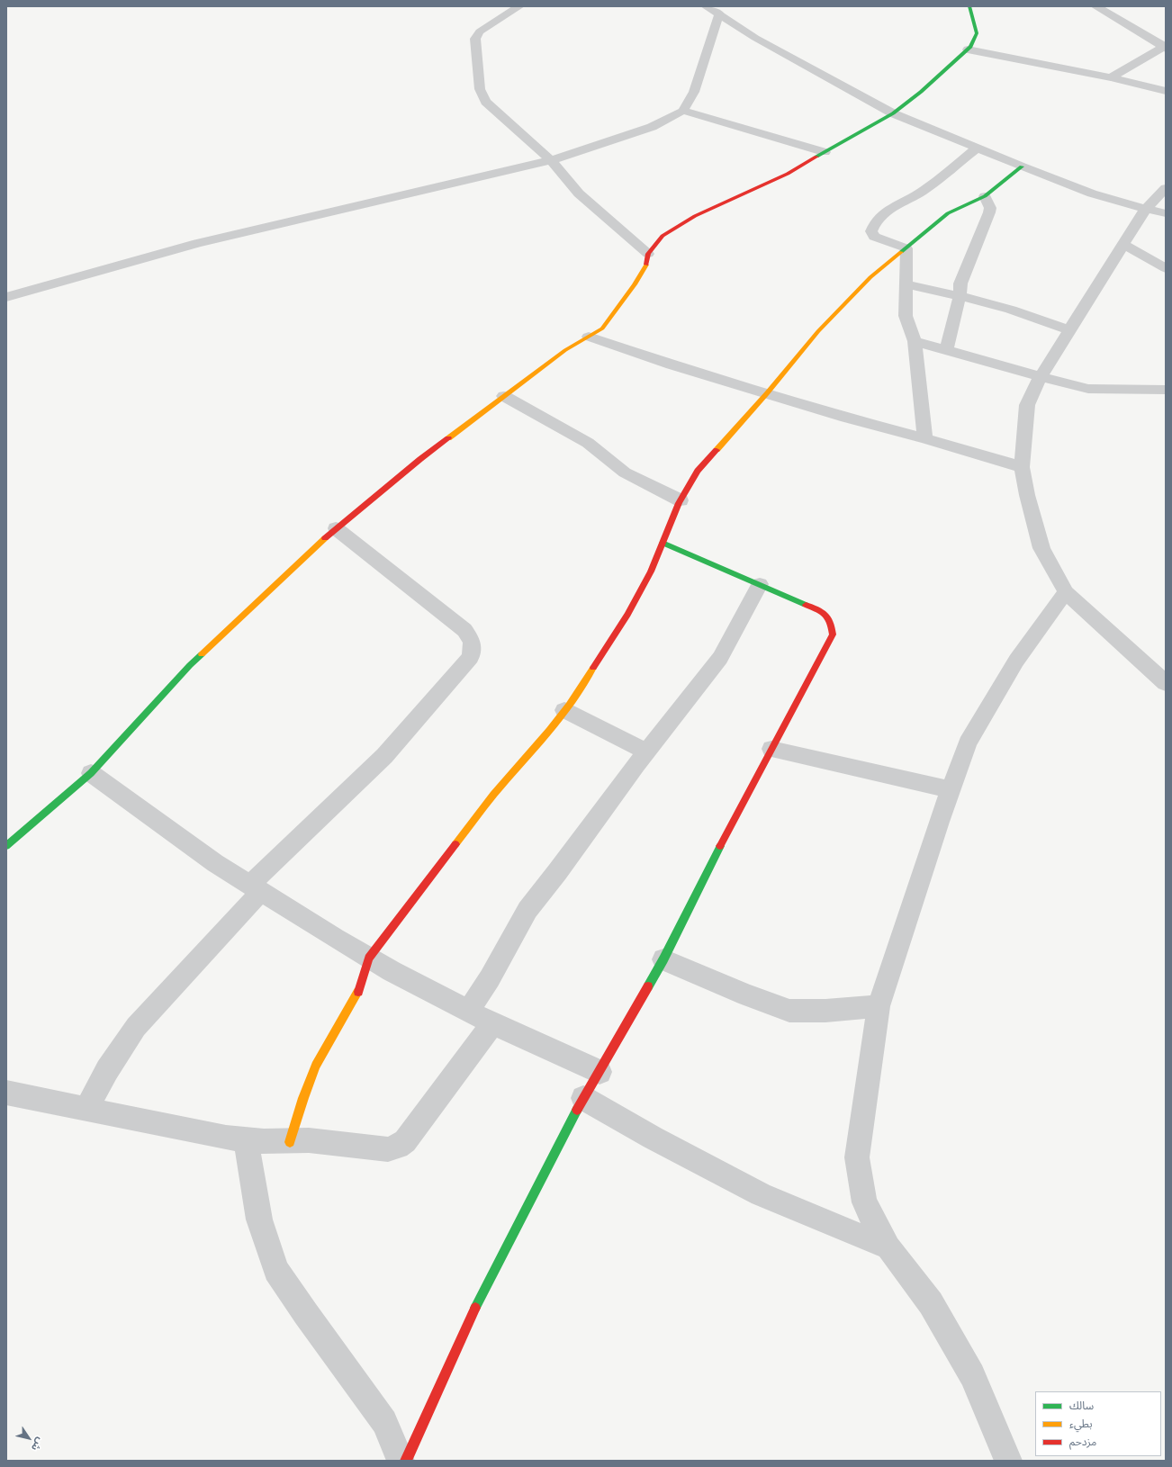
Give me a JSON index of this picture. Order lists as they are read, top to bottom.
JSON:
{
  "legend": ["سالك", "بطيء", "مزدحم"],
  "north": "bottom right"
}
